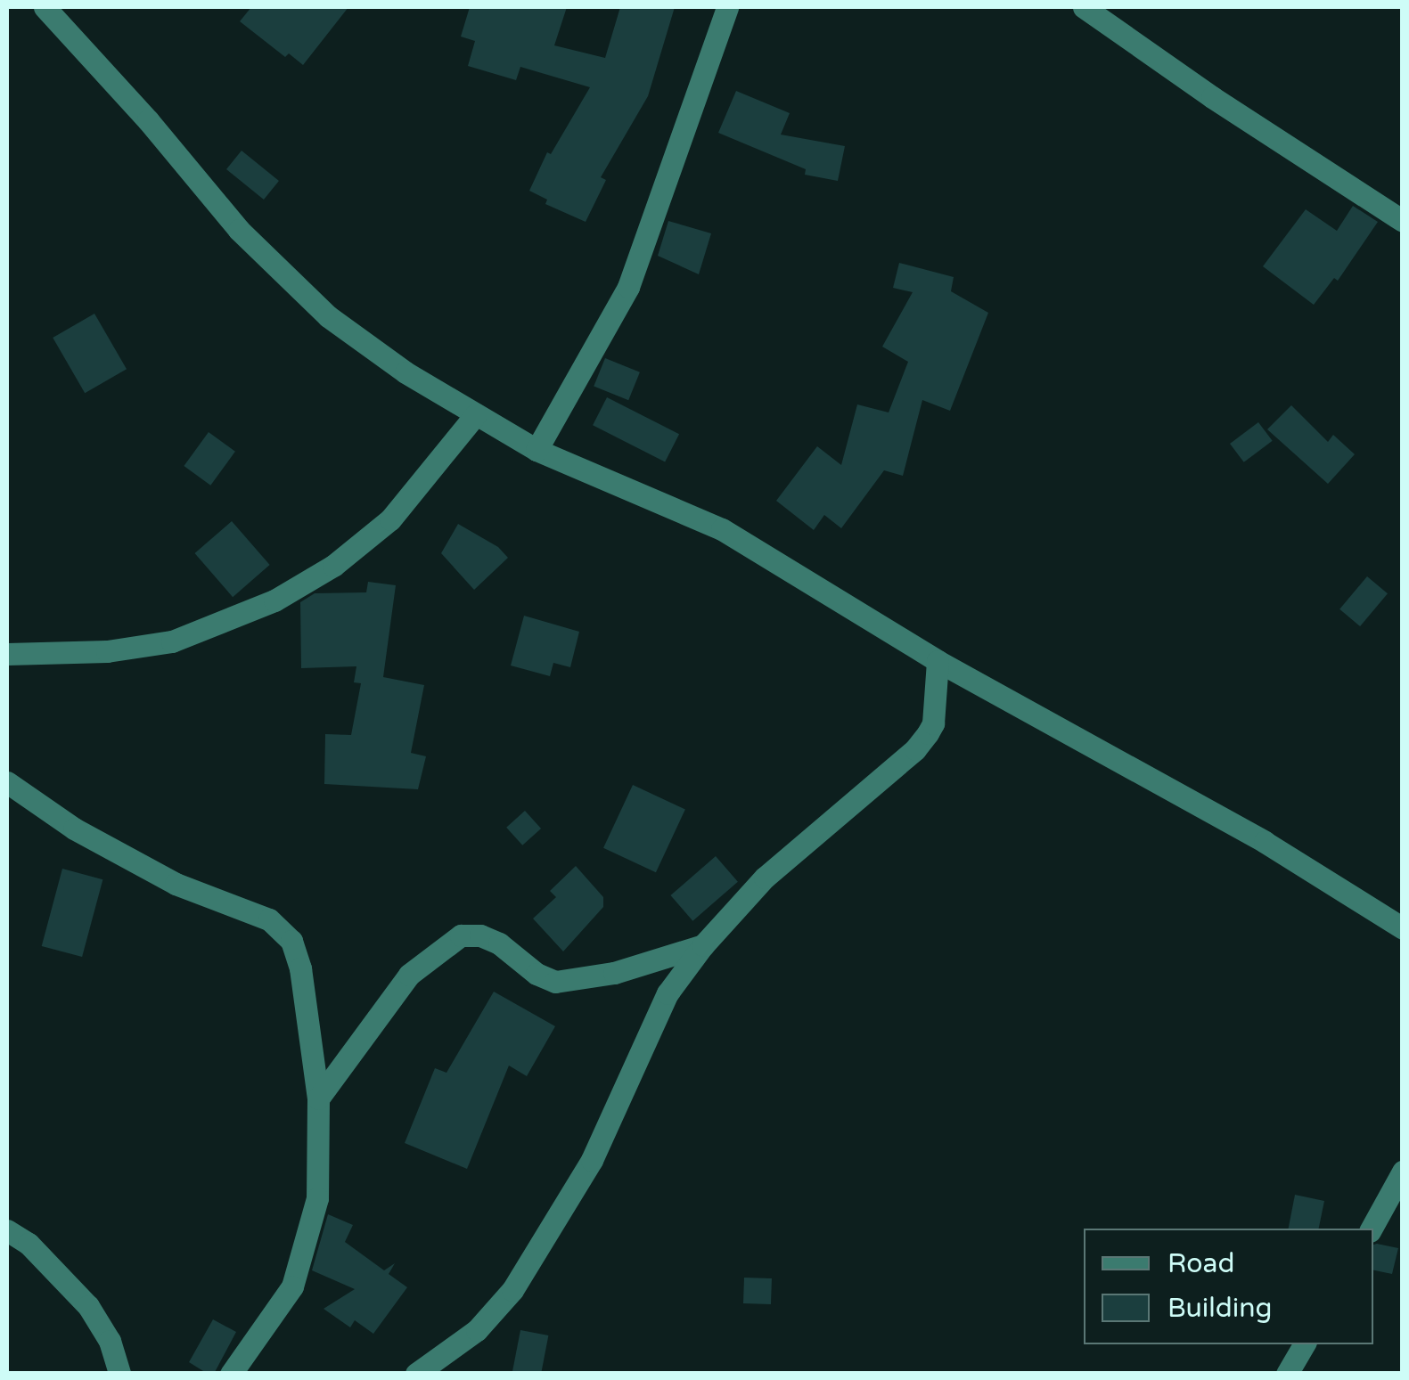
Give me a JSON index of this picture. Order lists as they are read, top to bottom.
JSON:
{
  "legend": ["Road", "Building"]
}
